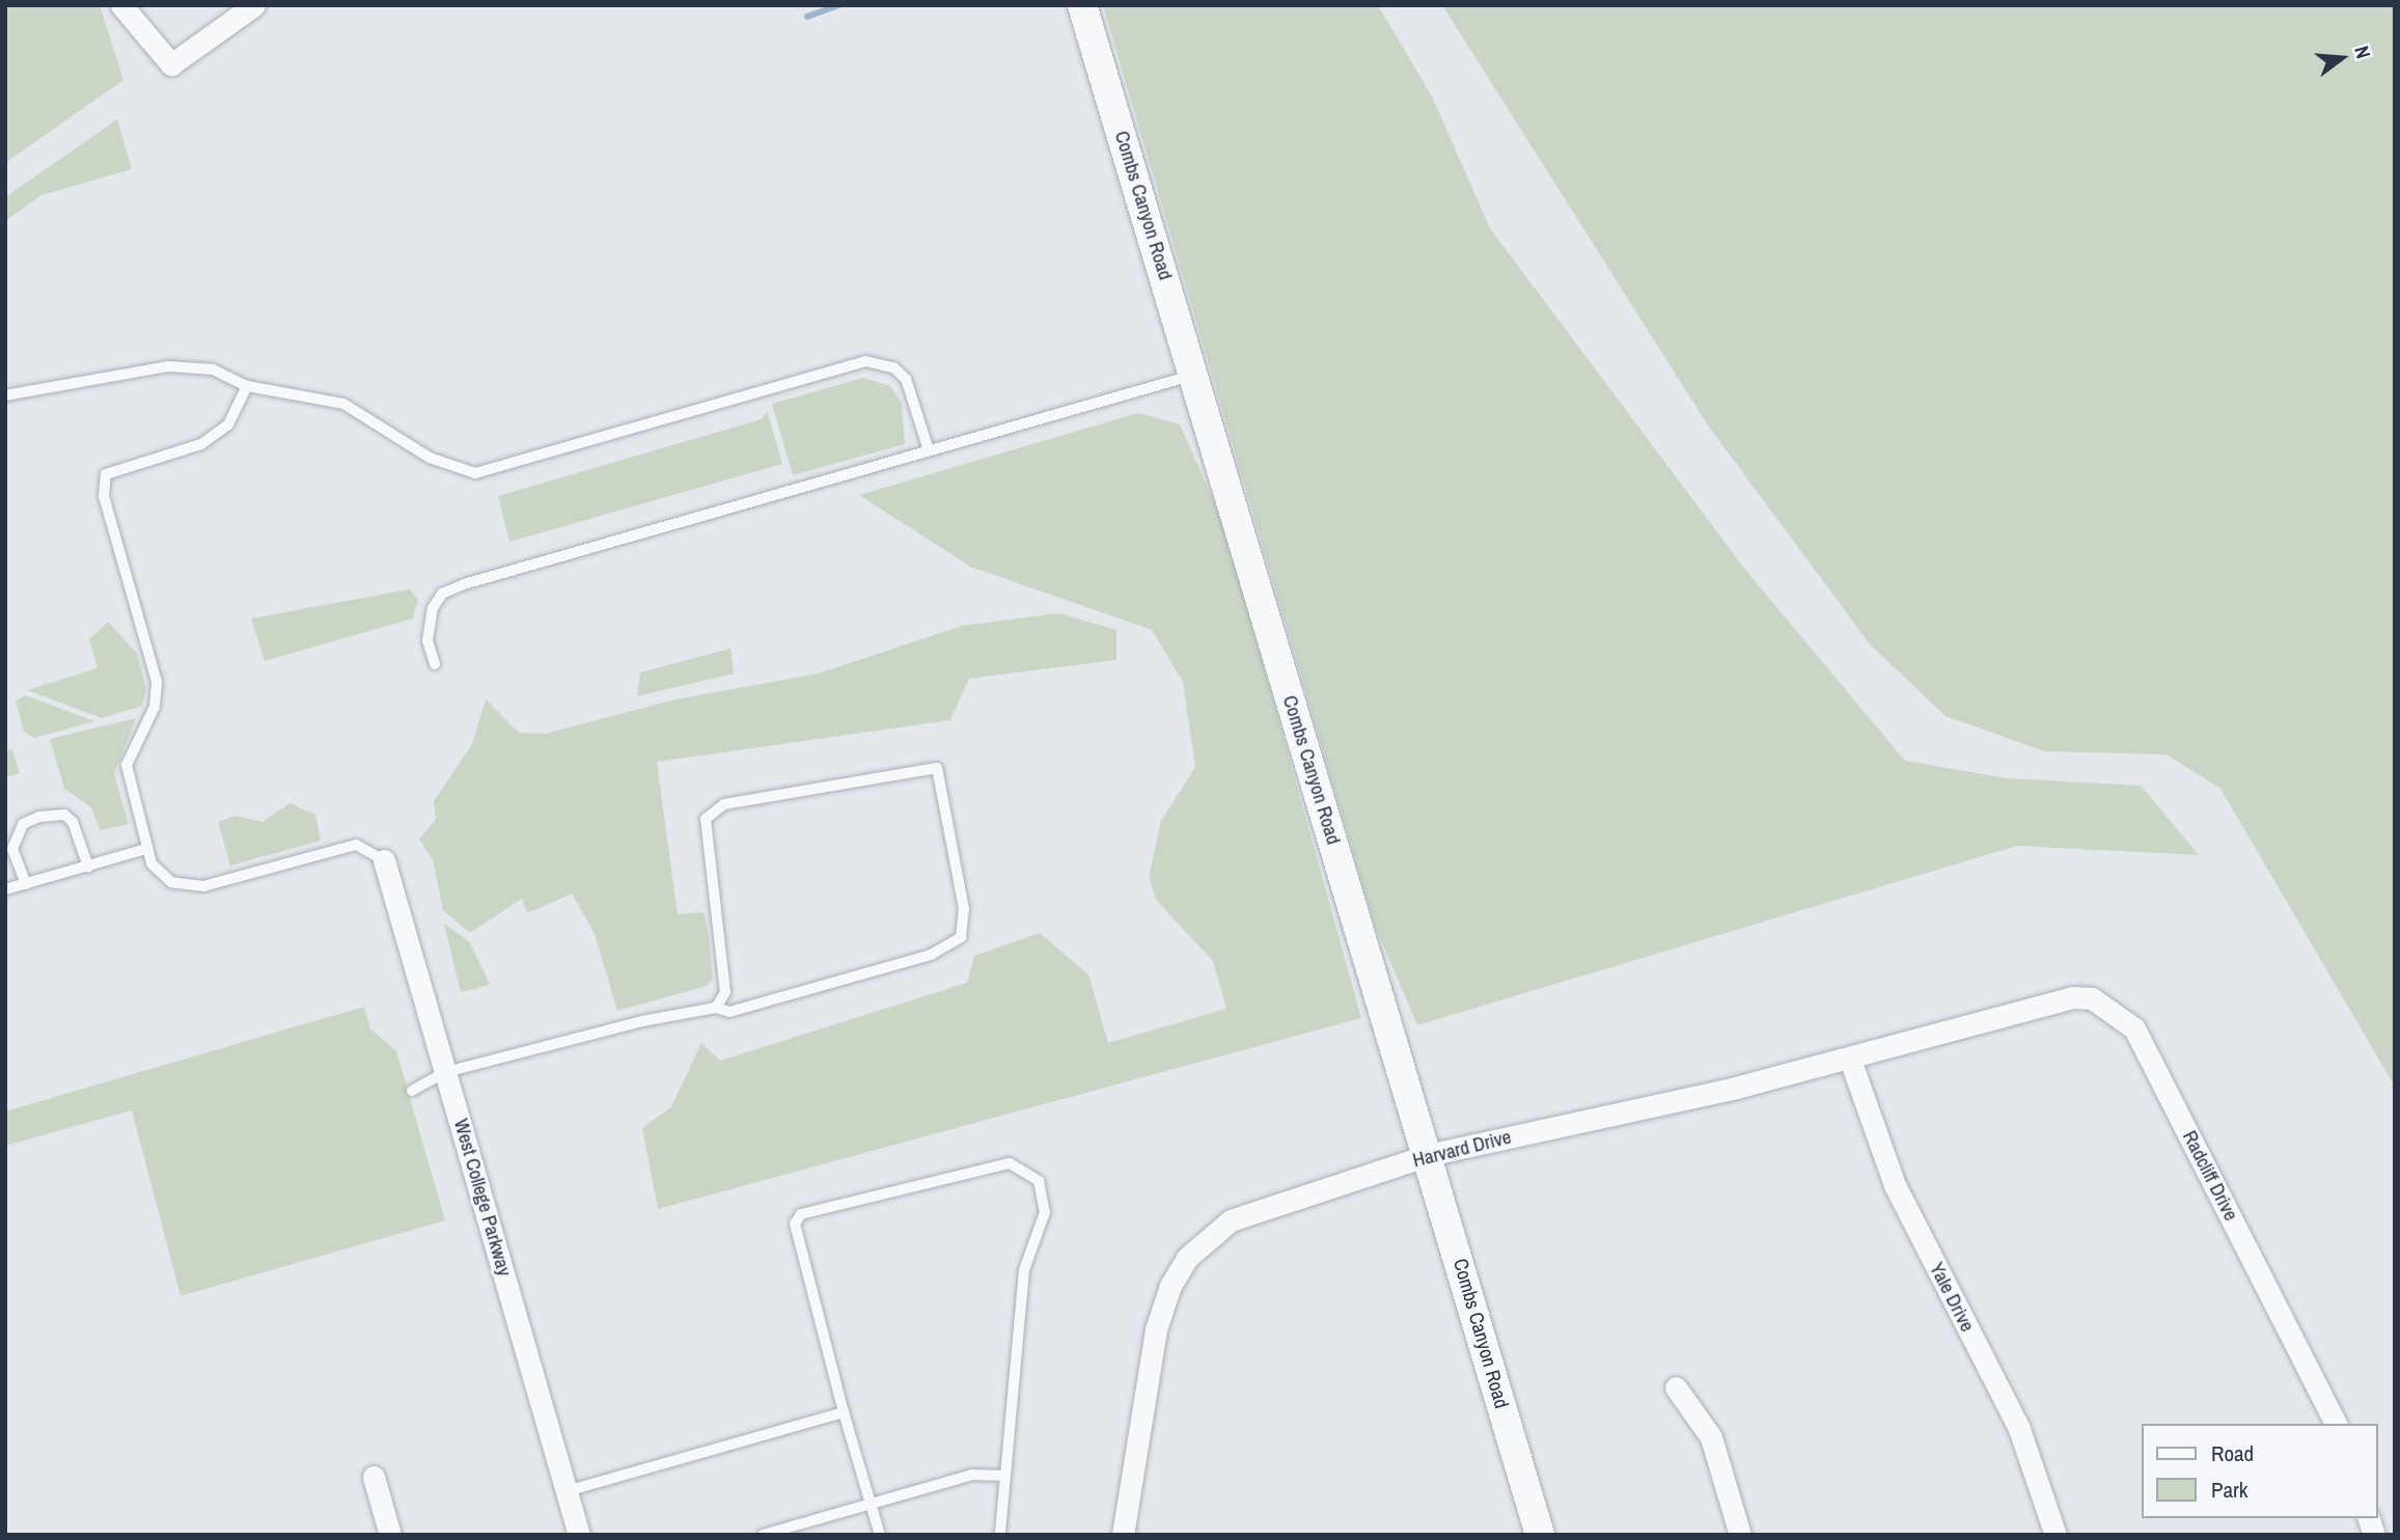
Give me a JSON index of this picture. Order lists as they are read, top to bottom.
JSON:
{
  "streets": {
    "street": [
      "Combs Canyon Road",
      "Harvard Drive",
      "Radcliff Drive",
      "West College Parkway",
      "Yale Drive"
    ]
  },
  "crossings": [
    ["Combs Canyon Road", "Harvard Drive"],
    ["Harvard Drive", "Radcliff Drive"],
    ["Harvard Drive", "Yale Drive"]
  ],
  "legend": ["Road", "Park"],
  "north": "right"
}
